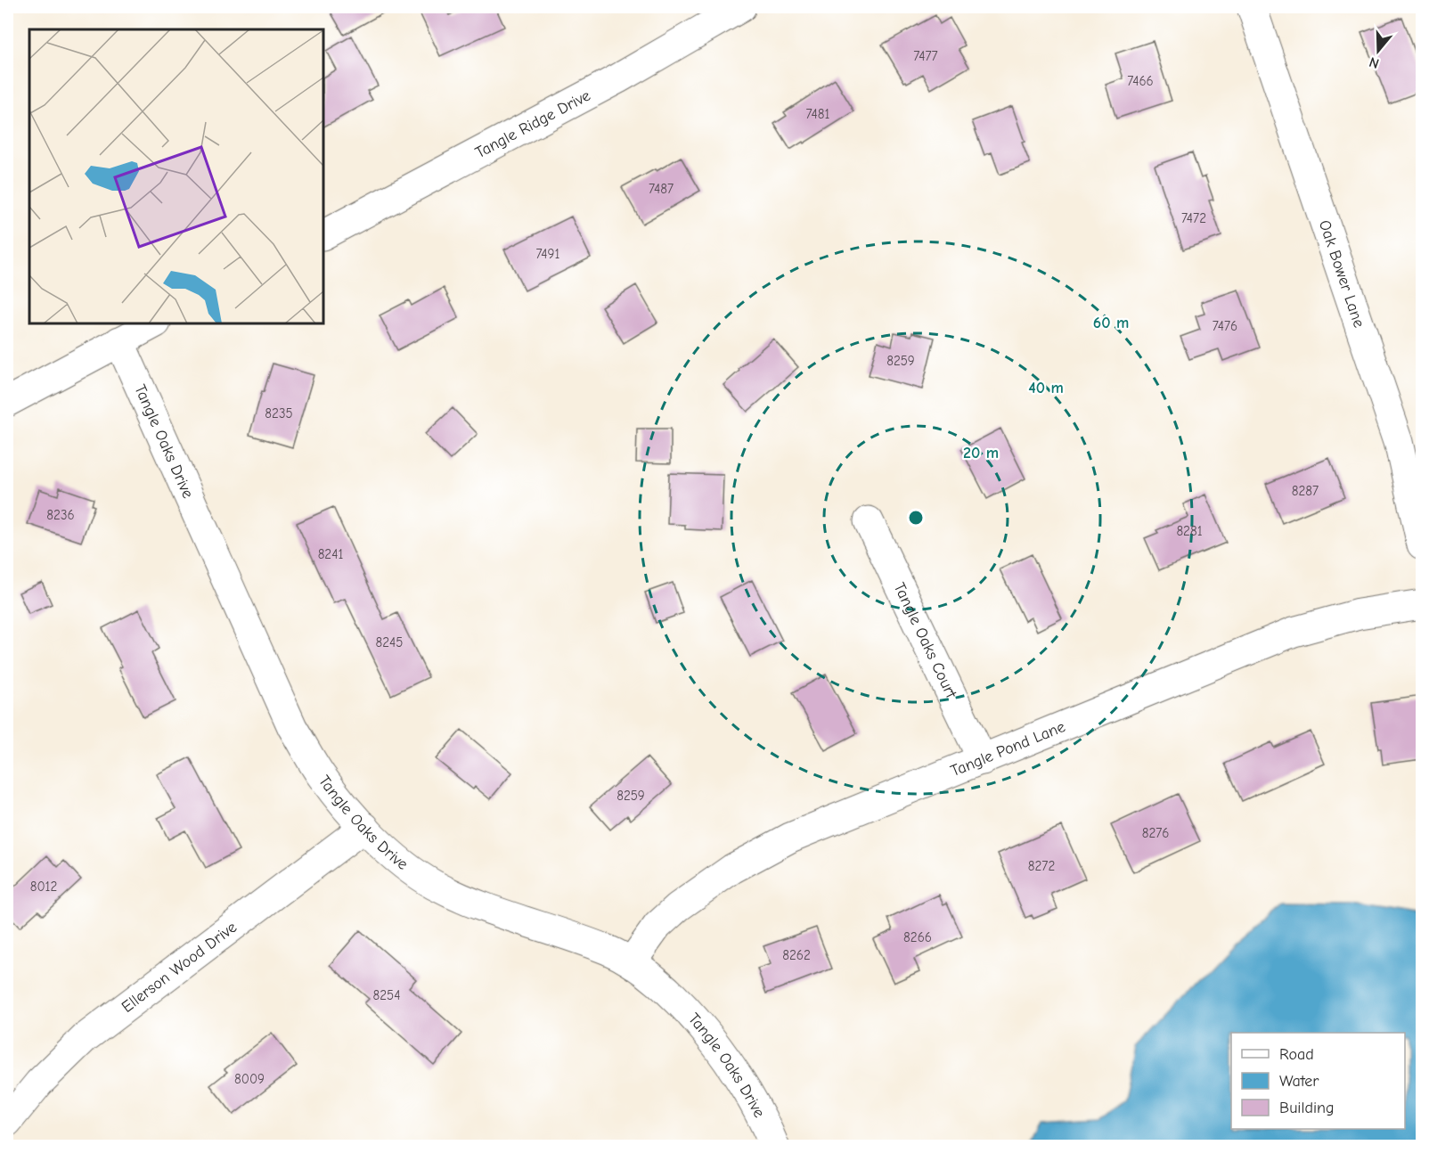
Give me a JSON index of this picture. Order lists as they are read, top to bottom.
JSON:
{
  "streets": {
    "street": [
      "Tangle Ridge Drive",
      "Oak Bower Lane",
      "Tangle Oaks Drive",
      "Tangle Oaks Court",
      "Tangle Pond Lane",
      "Ellerson Wood Drive"
    ]
  },
  "crossings": [
    ["Tangle Oaks Drive", "Tangle Pond Lane"],
    ["Tangle Oaks Drive", "Ellerson Wood Drive"],
    ["Tangle Oaks Court", "Tangle Pond Lane"]
  ],
  "house_numbers": [
    "7477",
    "7466",
    "7481",
    "7487",
    "7472",
    "7491",
    "7476",
    "8259",
    "8235",
    "8287",
    "8236",
    "8281",
    "8241",
    "8245",
    "8259",
    "8276",
    "8272",
    "8012",
    "8266",
    "8262",
    "8254",
    "8009"
  ],
  "legend": ["Road", "Water", "Building"],
  "north": "bottom",
  "rings": ["60 m", "40 m", "20 m"]
}
